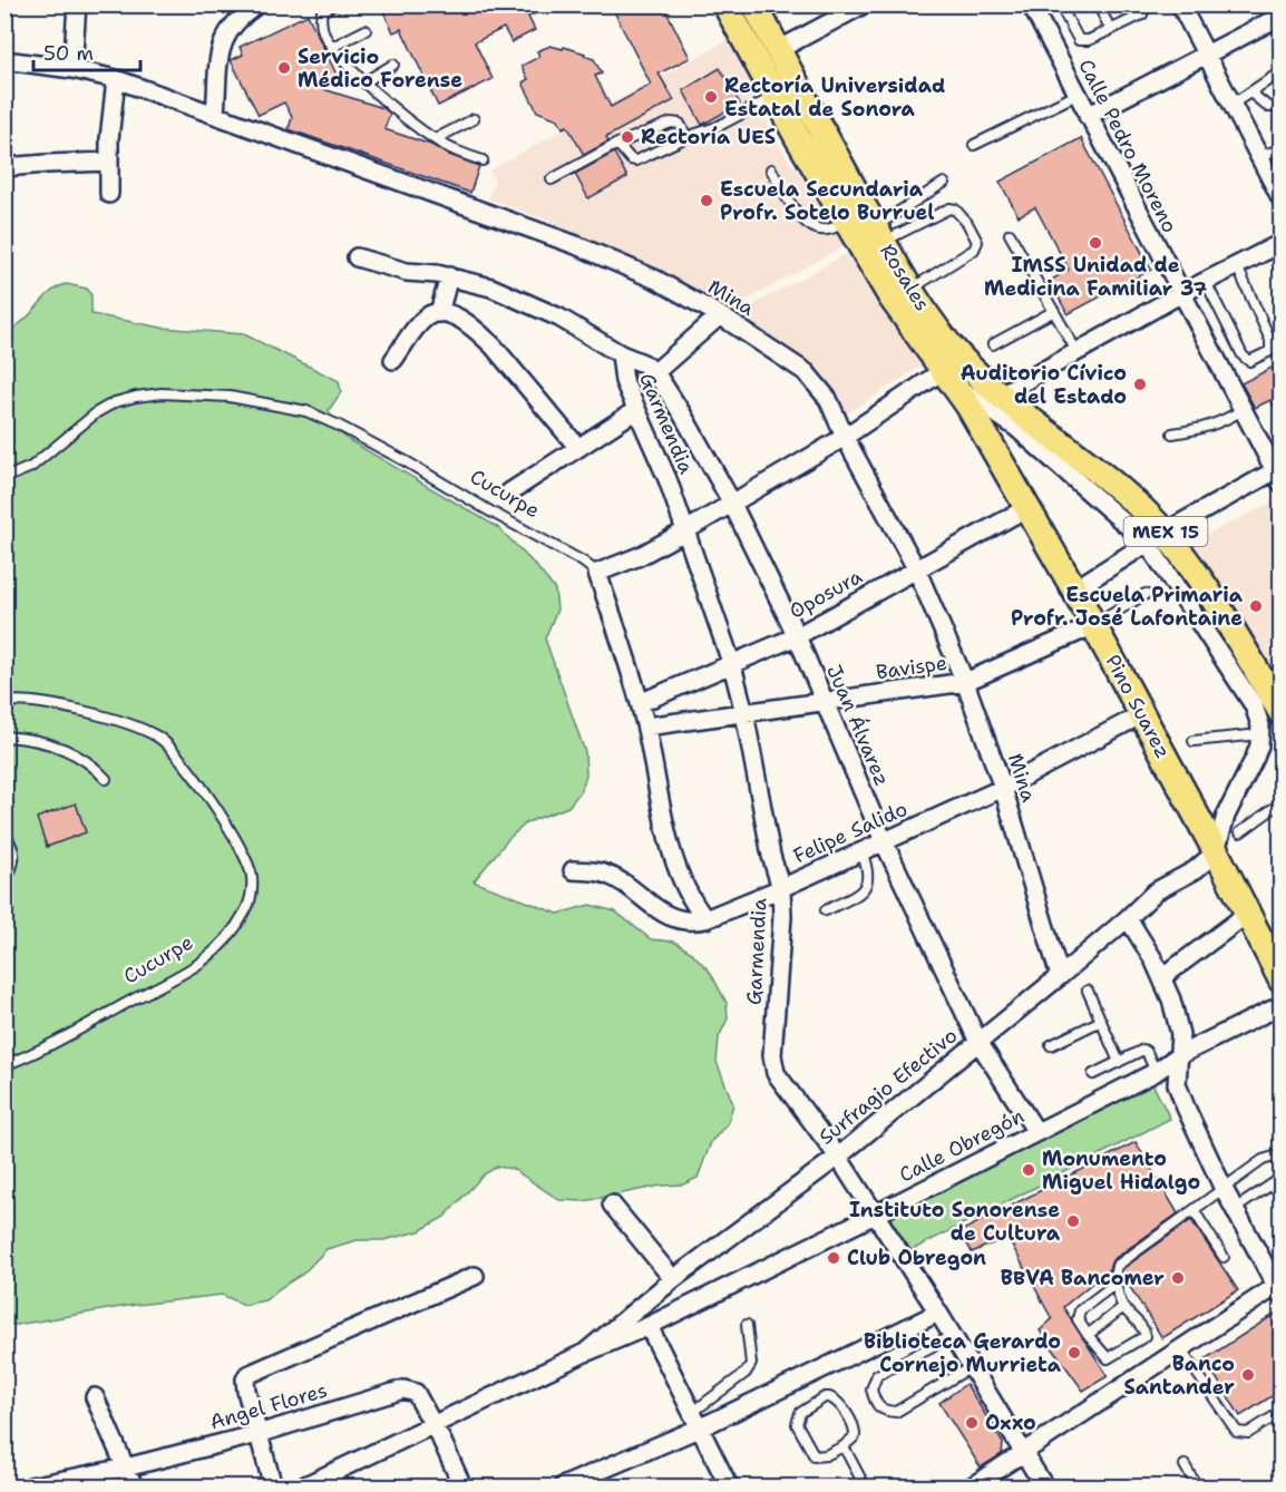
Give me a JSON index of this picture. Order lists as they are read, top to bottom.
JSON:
{
  "streets": {
    "main road": ["Rosales", "MEX 15", "Pino Suarez"],
    "street": [
      "Calle Pedro Moreno",
      "Mina",
      "Garmendia",
      "Oposura",
      "Bavispe",
      "Juan Álvarez",
      "Felipe Salido",
      "Surfragio Efectivo",
      "Calle Obregón",
      "Angel Flores"
    ],
    "lane": ["Cucurpe"]
  },
  "crossings": [
    ["Rosales", "MEX 15"],
    ["Rosales", "Pino Suarez"],
    ["Mina", "Oposura"],
    ["Mina", "Bavispe"],
    ["Mina", "Felipe Salido"],
    ["Mina", "Surfragio Efectivo"],
    ["Garmendia", "Oposura"],
    ["Garmendia", "Bavispe"],
    ["Garmendia", "Juan Álvarez"],
    ["Garmendia", "Felipe Salido"],
    ["Garmendia", "Surfragio Efectivo"],
    ["Garmendia", "Calle Obregón"],
    ["MEX 15", "Pino Suarez"],
    ["Oposura", "Pino Suarez"],
    ["Oposura", "Juan Álvarez"],
    ["Bavispe", "Pino Suarez"],
    ["Bavispe", "Juan Álvarez"],
    ["Pino Suarez", "Felipe Salido"],
    ["Pino Suarez", "Surfragio Efectivo"],
    ["Juan Álvarez", "Felipe Salido"],
    ["Juan Álvarez", "Surfragio Efectivo"],
    ["Juan Álvarez", "Calle Obregón"],
    ["Surfragio Efectivo", "Calle Obregón"]
  ],
  "places": [
    "Servicio Médico Forense",
    "Rectoría Universidad Estatal de Sonora",
    "Rectoría UES",
    "Escuela Secundaria Profr. Sotelo Burruel",
    "IMSS Unidad de Medicina Familiar 37",
    "Auditorio Cívico del Estado",
    "Escuela Primaria Profr. José Lafontaine",
    "Monumento Miguel Hidalgo",
    "Instituto Sonorense de Cultura",
    "Club Obregon",
    "BBVA Bancomer",
    "Biblioteca Gerardo Cornejo Murrieta",
    "Banco Santander",
    "Oxxo"
  ],
  "scale_bar": "50 m"
}
